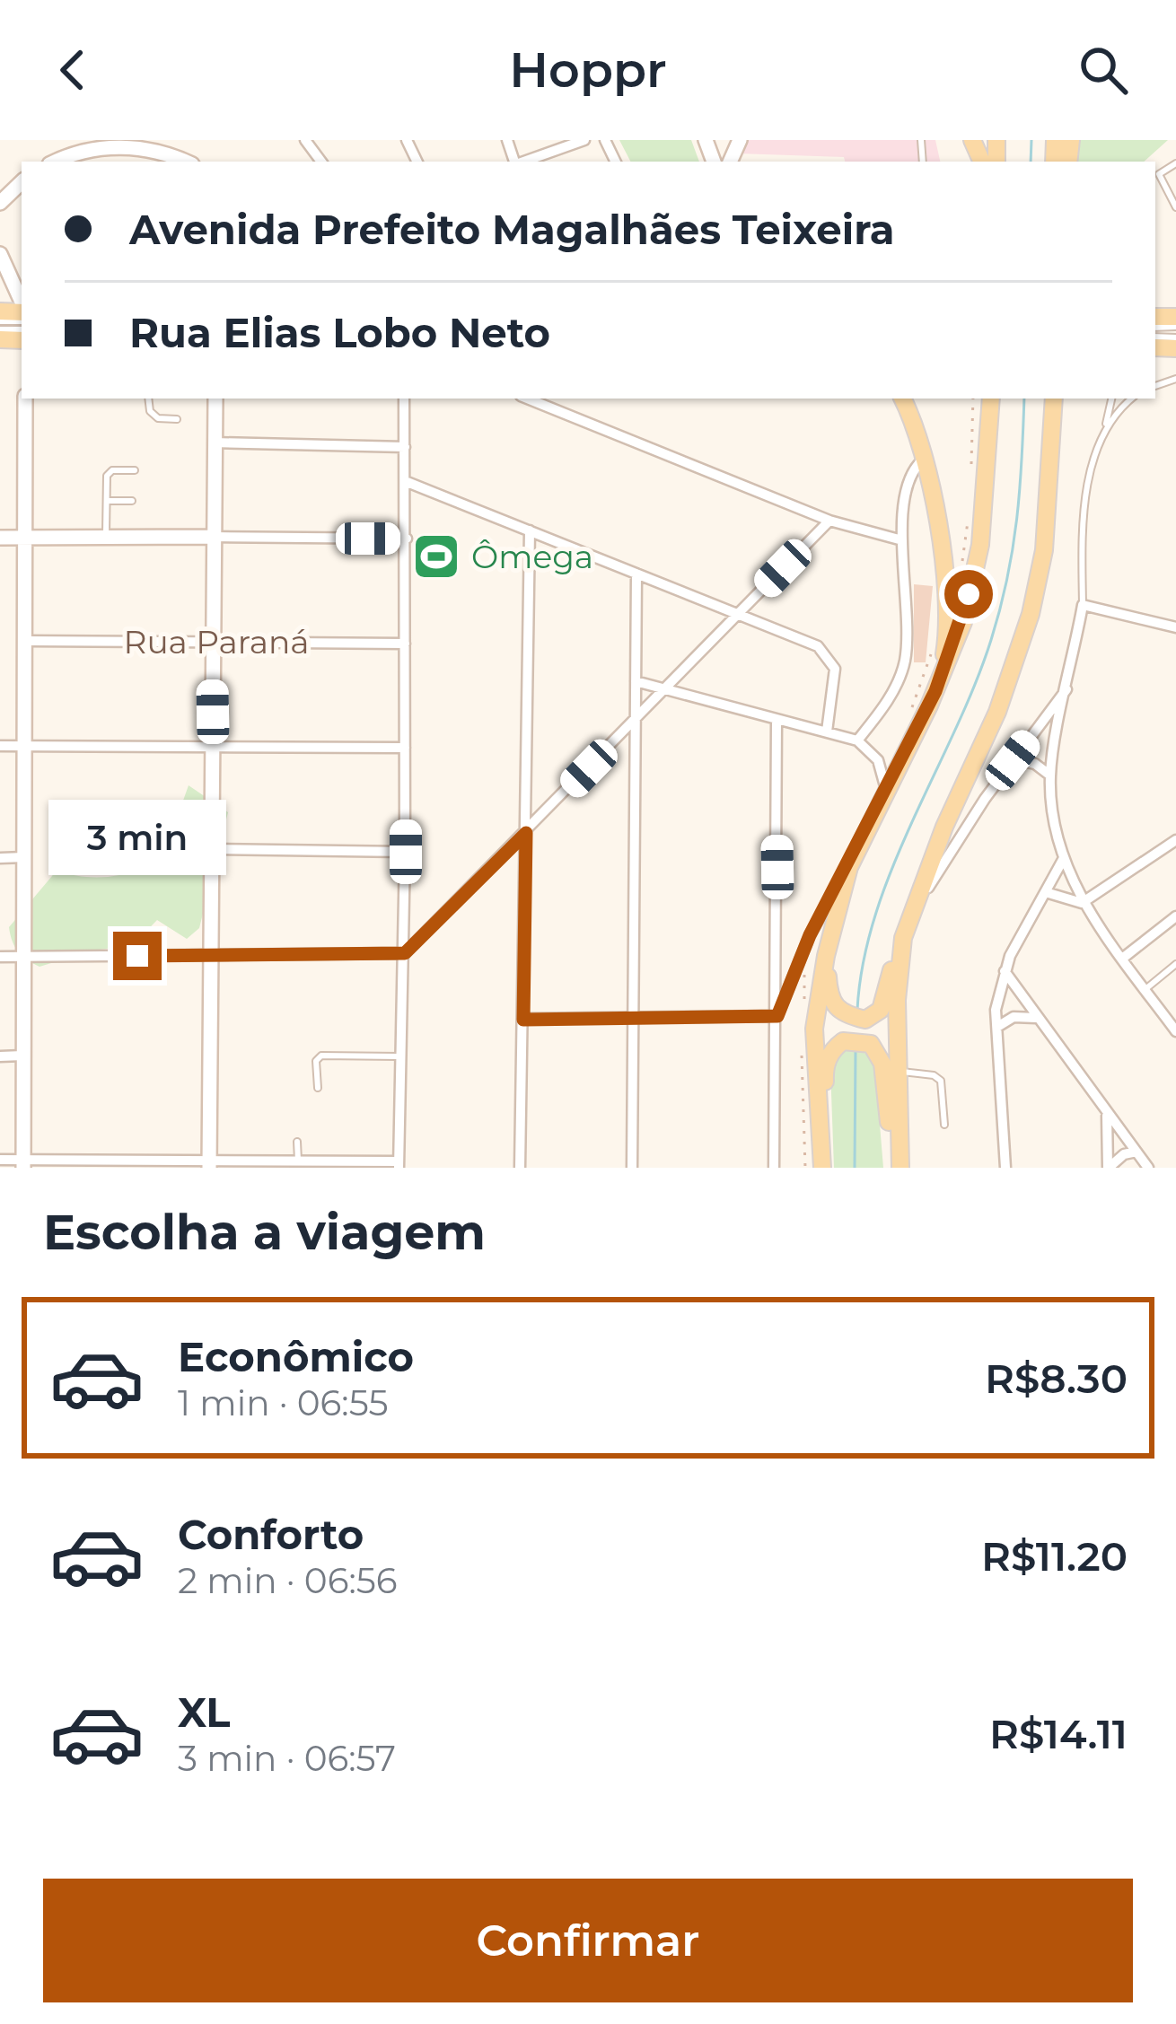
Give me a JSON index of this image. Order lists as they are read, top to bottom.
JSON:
{
  "streets": {
    "street": ["Rua Paraná"]
  },
  "places": {
    "sports": ["Ômega"]
  },
  "page": {
    "header": "Hoppr",
    "banner": ["Avenida Prefeito Magalhães Teixeira", "Rua Elias Lobo Neto"],
    "bubble": "3 min",
    "heading": "Escolha a viagem",
    "list": [
      {
        "name": "Econômico",
        "note": "1 min · 06:55",
        "value": "R$8.30"
      },
      {
        "name": "Conforto",
        "note": "2 min · 06:56",
        "value": "R$11.20"
      },
      {
        "name": "XL",
        "note": "3 min · 06:57",
        "value": "R$14.11"
      }
    ],
    "buttons": "Confirmar"
  }
}
